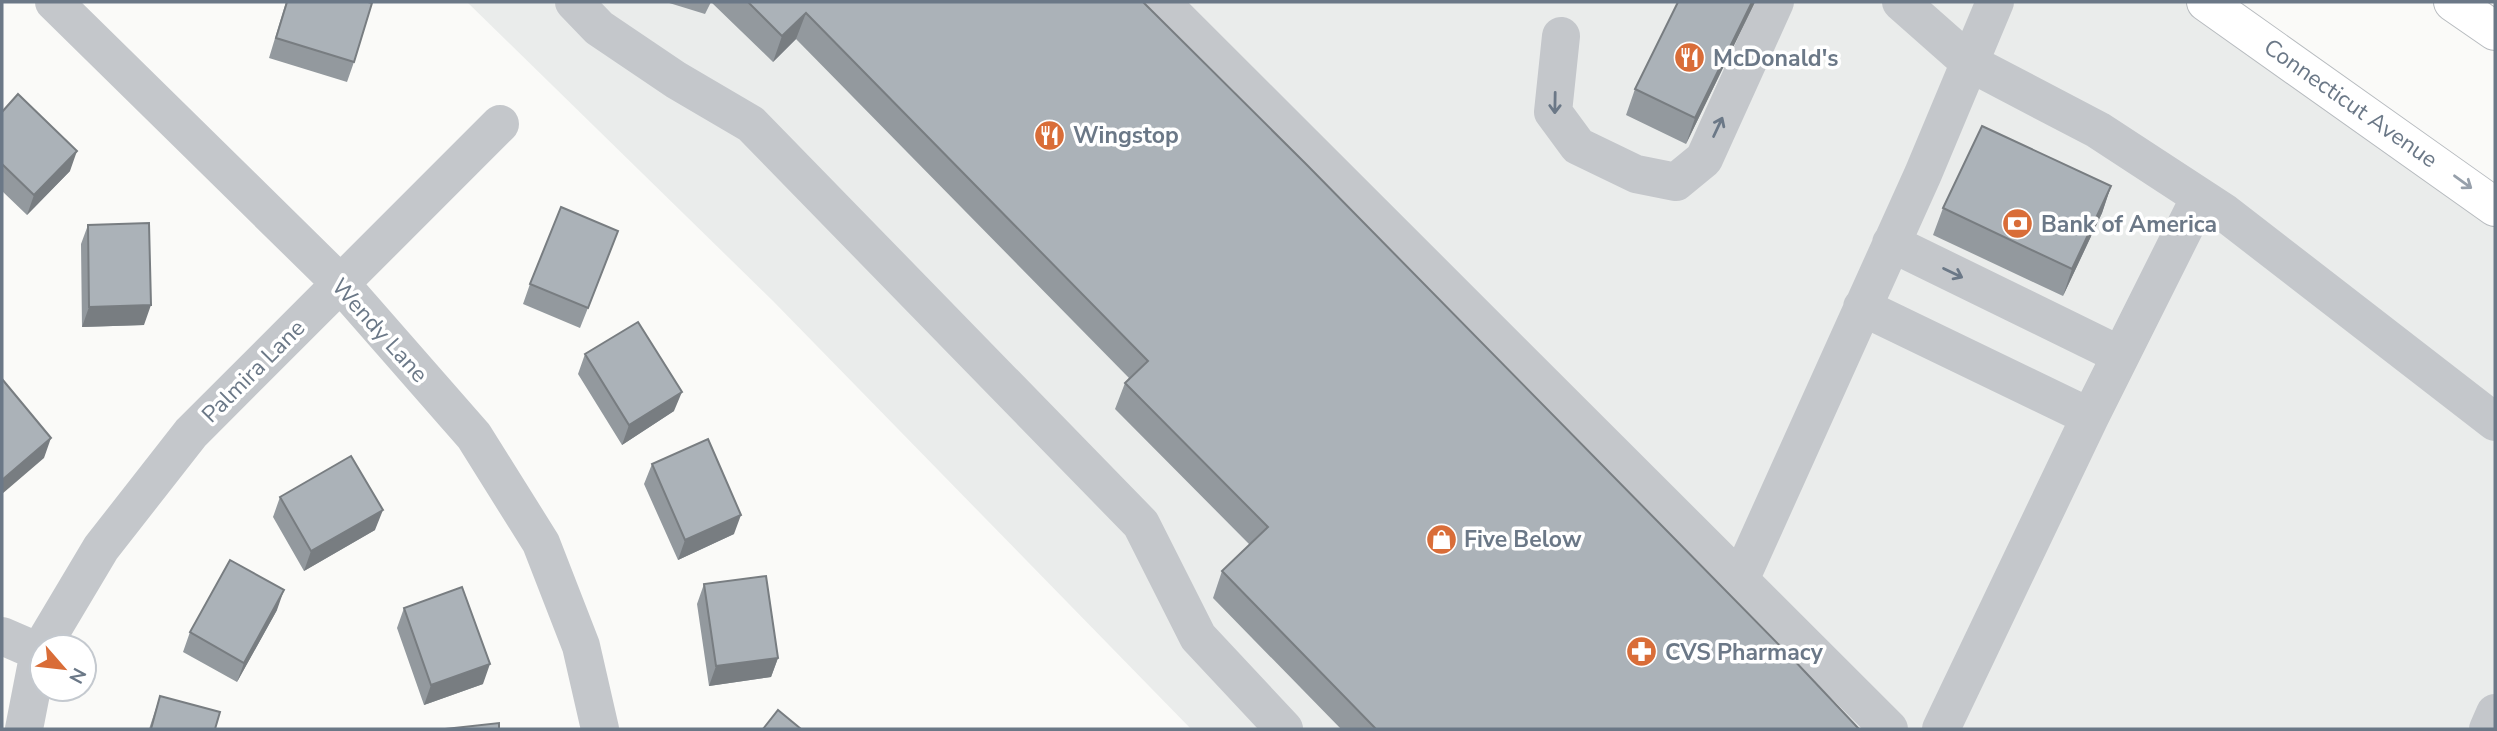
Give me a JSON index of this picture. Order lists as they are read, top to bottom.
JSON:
{
  "streets": {
    "main road": ["Connecticut Avenue"],
    "street": ["Wendy Lane", "Palmira Lane"]
  },
  "crossings": [
    ["Wendy Lane", "Palmira Lane"]
  ],
  "one_way": ["Connecticut Avenue"],
  "places": {
    "restaurant": ["McDonald's", "Wingstop"],
    "bank": ["Bank of America"],
    "shop": ["Five Below"],
    "pharmacy": ["CVS Pharmacy"]
  },
  "north": "bottom right"
}
